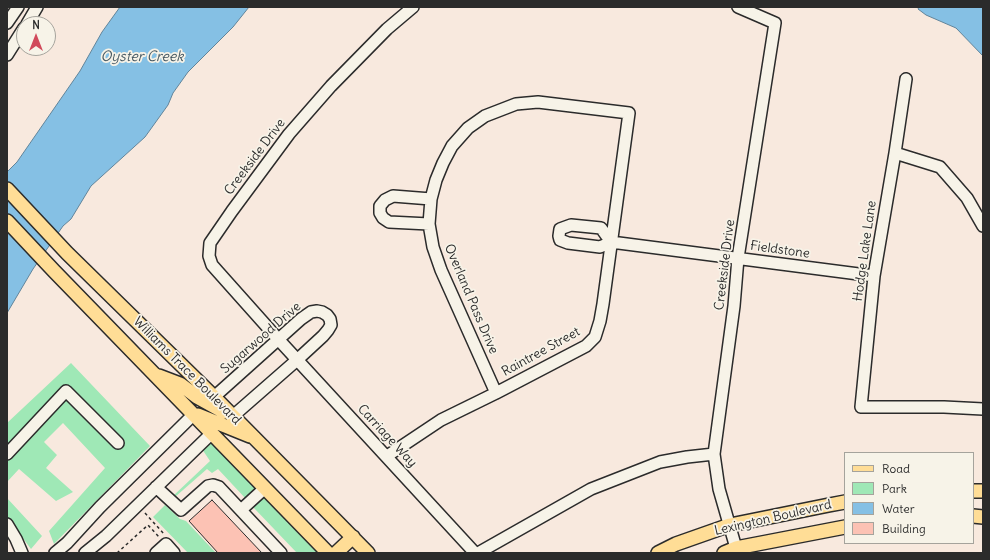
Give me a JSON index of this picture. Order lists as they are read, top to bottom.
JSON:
{
  "streets": {
    "main road": ["Williams Trace Boulevard", "Lexington Boulevard"],
    "street": [
      "Creekside Drive",
      "Fieldstone",
      "Hodge Lake Lane",
      "Overland Pass Drive",
      "Sugarwood Drive",
      "Raintree Street",
      "Carriage Way"
    ]
  },
  "crossings": [
    ["Creekside Drive", "Fieldstone"],
    ["Creekside Drive", "Sugarwood Drive"],
    ["Creekside Drive", "Carriage Way"],
    ["Creekside Drive", "Lexington Boulevard"],
    ["Fieldstone", "Hodge Lake Lane"],
    ["Fieldstone", "Raintree Street"],
    ["Overland Pass Drive", "Raintree Street"],
    ["Sugarwood Drive", "Williams Trace Boulevard"],
    ["Sugarwood Drive", "Carriage Way"],
    ["Raintree Street", "Carriage Way"]
  ],
  "water": ["Oyster Creek"],
  "legend": [
    "Road",
    "Park",
    "Water",
    "Building"
  ],
  "north": "top"
}
